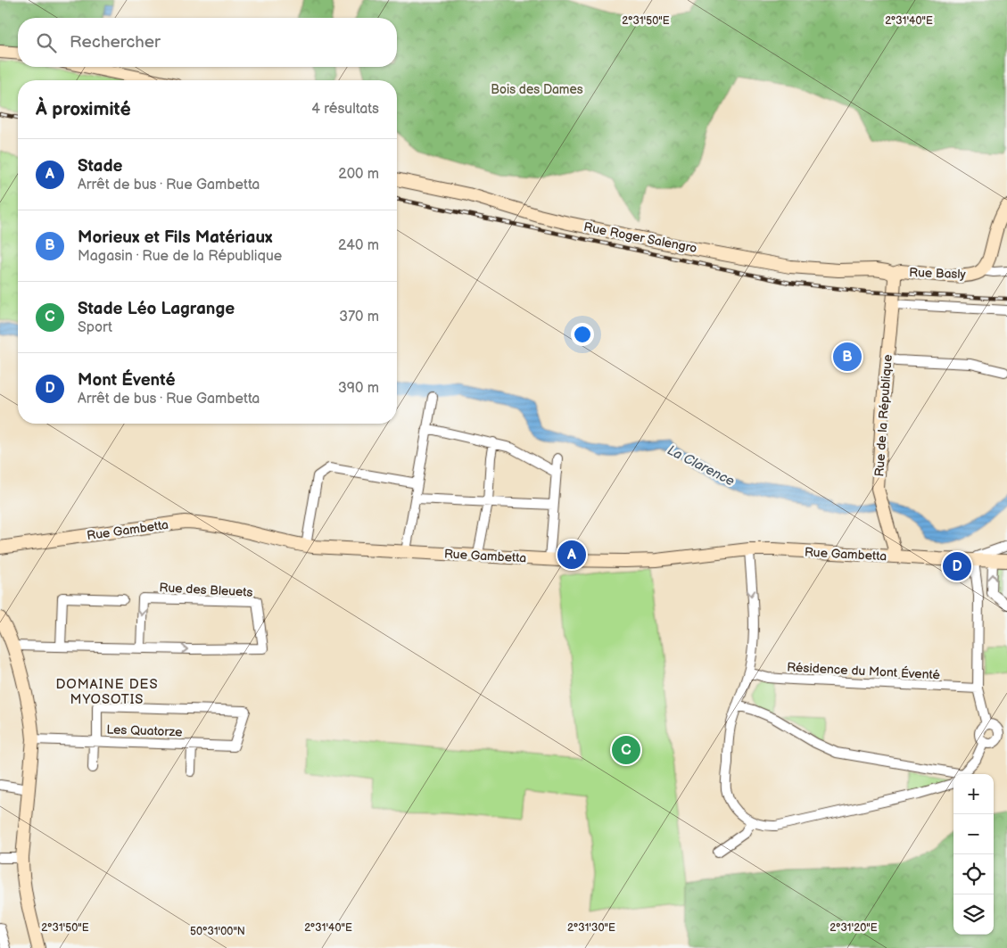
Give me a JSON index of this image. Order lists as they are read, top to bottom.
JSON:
{
  "streets": {
    "street": [
      "Rue Roger Salengro",
      "Rue Basly",
      "Rue de la République",
      "Rue Gambetta",
      "Rue des Bleuets",
      "Résidence du Mont Éventé",
      "Les Quatorze"
    ]
  },
  "crossings": [
    ["Rue Roger Salengro", "Rue Basly"],
    ["Rue Roger Salengro", "Rue de la République"],
    ["Rue Basly", "Rue de la République"],
    ["Rue de la République", "Rue Gambetta"]
  ],
  "districts": ["DOMAINE DES MYOSOTIS"],
  "water": ["La Clarence"],
  "parks": ["Bois des Dames"],
  "page": {
    "search": "Rechercher",
    "heading": ["À proximité", "4 résultats"],
    "list": [
      {
        "mark": "A",
        "name": "Stade",
        "note": "Arrêt de bus · Rue Gambetta",
        "value": "200 m"
      },
      {
        "mark": "B",
        "name": "Morieux et Fils Matériaux",
        "note": "Magasin · Rue de la République",
        "value": "240 m"
      },
      {
        "mark": "C",
        "name": "Stade Léo Lagrange",
        "note": "Sport",
        "value": "370 m"
      },
      {
        "mark": "D",
        "name": "Mont Éventé",
        "note": "Arrêt de bus · Rue Gambetta",
        "value": "390 m"
      }
    ],
    "pins": [
      "B",
      "A",
      "D",
      "C"
    ],
    "map_buttons": ["+", "−"]
  },
  "coordinates": [
    "2°31'50\"E",
    "2°31'40\"E",
    "2°31'30\"E",
    "2°31'20\"E",
    "50°31'00\"N"
  ]
}
